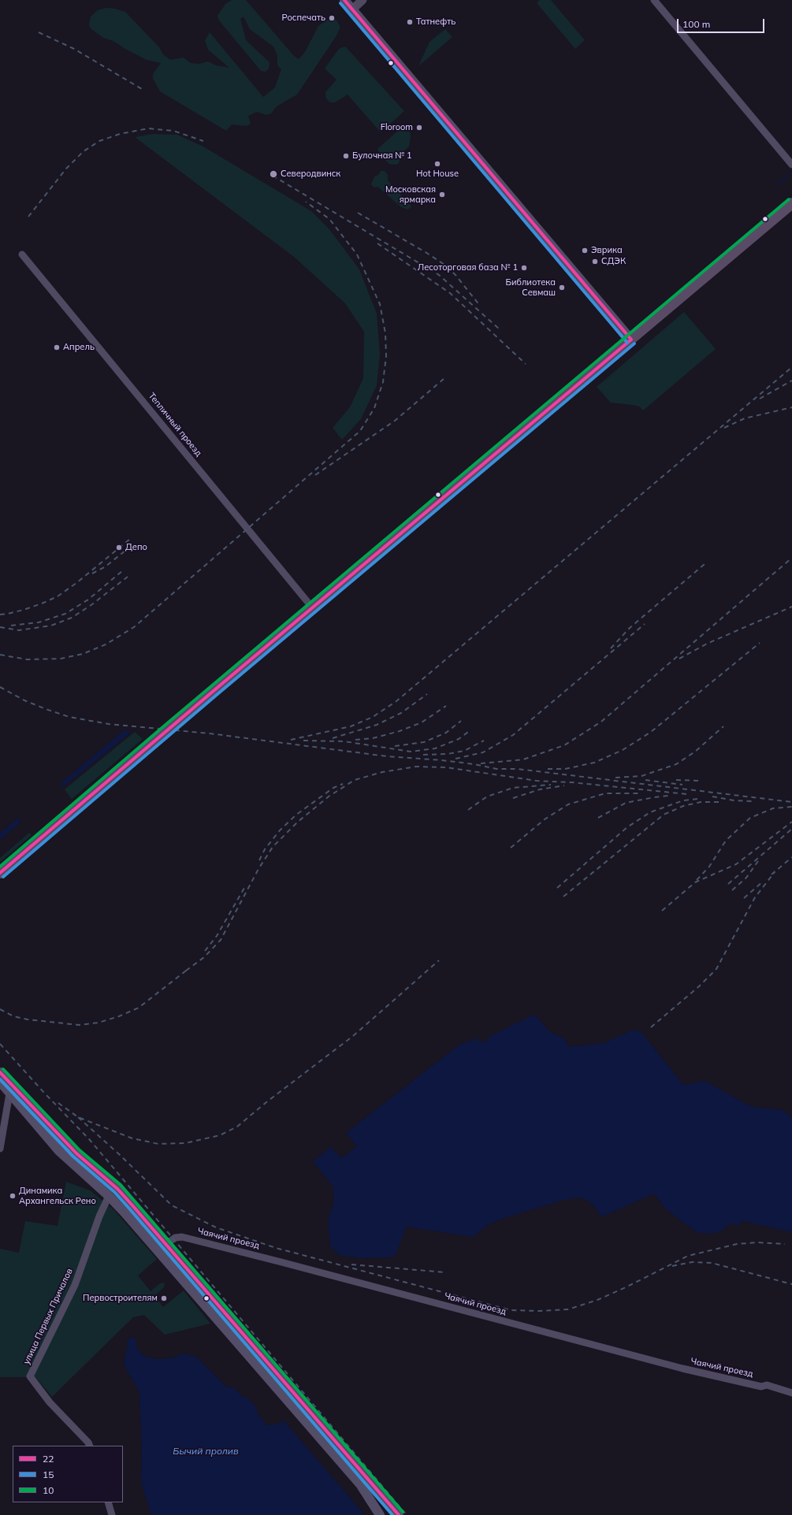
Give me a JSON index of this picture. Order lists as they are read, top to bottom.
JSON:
{
  "streets": {
    "street": ["Тепличный проезд", "Чаячий проезд", "улица Первых Причалов"]
  },
  "water": ["Бычий пролив"],
  "places": [
    "Роспечать",
    "Татнефть",
    "Floroom",
    "Булочная № 1",
    "Hot House",
    "Северодвинск",
    "Московская ярмарка",
    "Эврика",
    "СДЭК",
    "Лесоторговая база № 1",
    "Библиотека Севмаш",
    "Апрель",
    "Депо",
    "Динамика Архангельск Рено",
    "Первостроителям"
  ],
  "lines": ["transit line 22", "transit line 15", "transit line 10"],
  "legend": ["22", "15", "10"],
  "scale_bar": "100 m"
}
